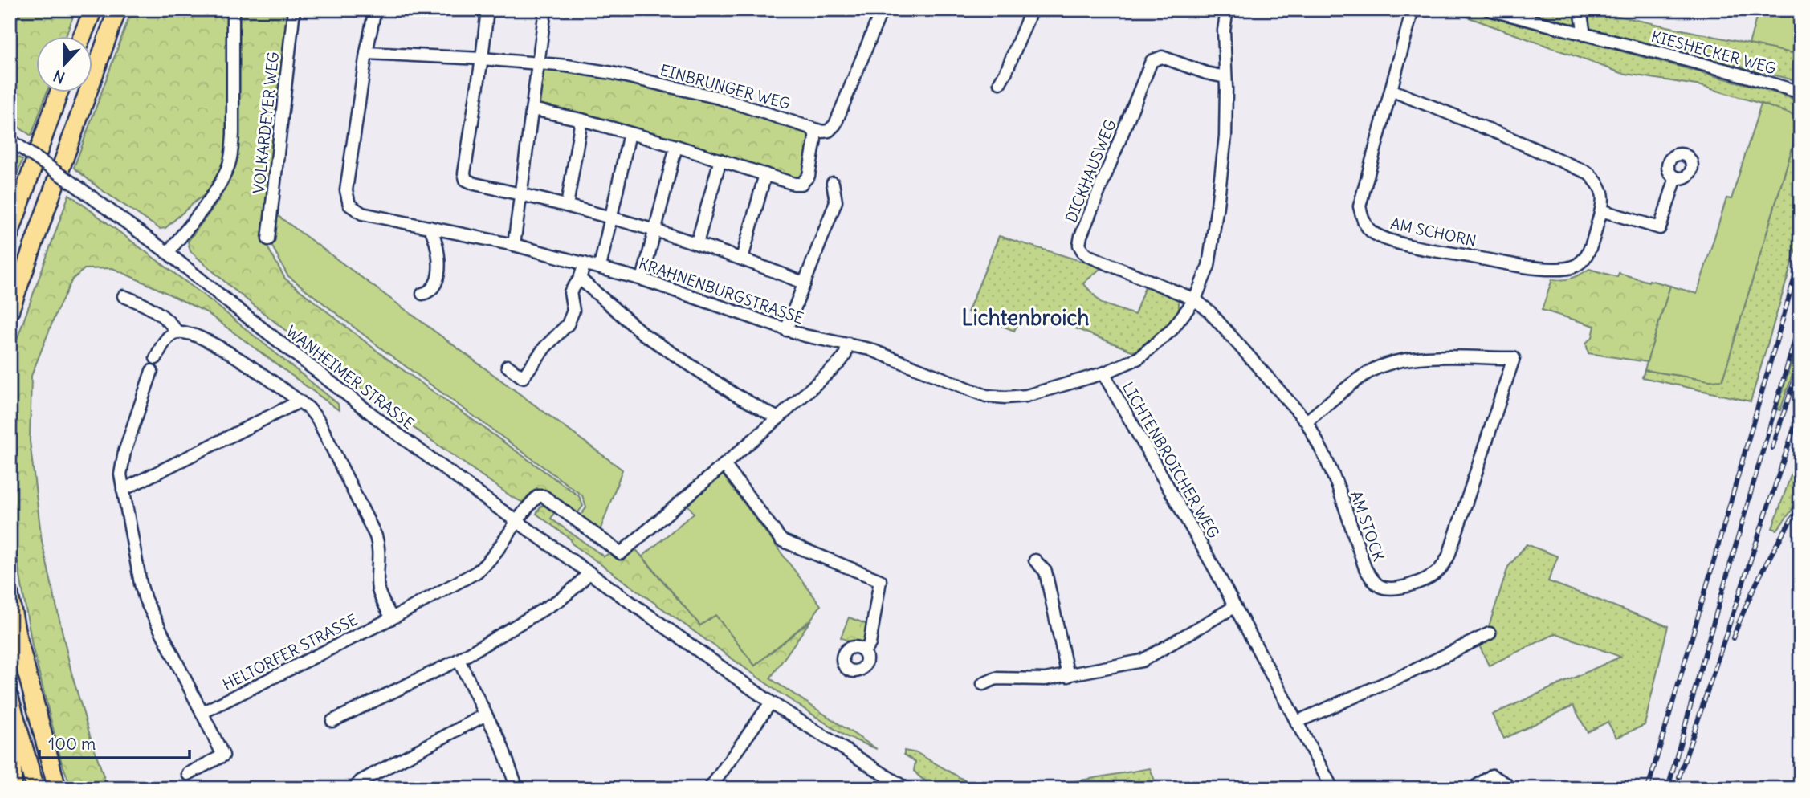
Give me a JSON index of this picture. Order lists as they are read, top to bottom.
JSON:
{
  "streets": {
    "street": [
      "KIESHECKER WEG",
      "EINBRUNGER WEG",
      "VOLKARDEYER WEG",
      "DICKHAUSWEG",
      "AM SCHORN",
      "KRAHNENBURGSTRASSE",
      "WANHEIMER STRASSE",
      "LICHTENBROICHER WEG",
      "AM STOCK",
      "HELTORFER STRASSE"
    ]
  },
  "crossings": [
    ["EINBRUNGER WEG", "KRAHNENBURGSTRASSE"],
    ["VOLKARDEYER WEG", "WANHEIMER STRASSE"],
    ["DICKHAUSWEG", "LICHTENBROICHER WEG"],
    ["DICKHAUSWEG", "AM STOCK"],
    ["KRAHNENBURGSTRASSE", "LICHTENBROICHER WEG"],
    ["WANHEIMER STRASSE", "HELTORFER STRASSE"],
    ["LICHTENBROICHER WEG", "AM STOCK"]
  ],
  "districts": ["Lichtenbroich"],
  "scale_bar": "100 m",
  "north": "bottom"
}
